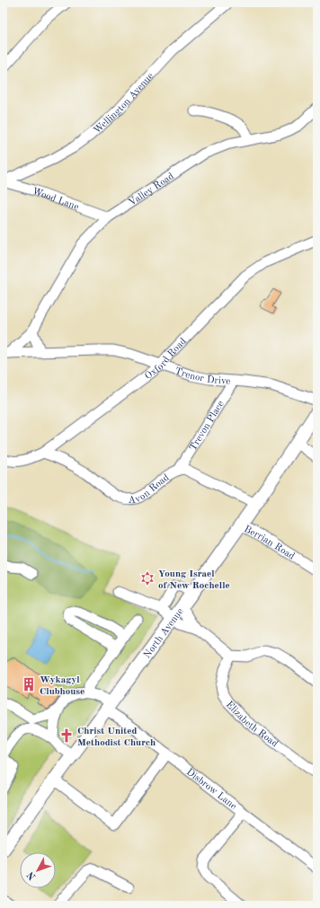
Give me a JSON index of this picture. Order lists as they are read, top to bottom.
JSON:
{
  "streets": {
    "main road": ["North Avenue"],
    "street": [
      "Wellington Avenue",
      "Valley Road",
      "Wood Lane",
      "Oxford Road",
      "Trenor Drive",
      "Trevon Place",
      "Avon Road",
      "Berrian Road",
      "Elizabeth Road",
      "Disbrow Lane"
    ]
  },
  "crossings": [
    ["Wellington Avenue", "Wood Lane"],
    ["Valley Road", "Wood Lane"],
    ["Valley Road", "Trenor Drive"],
    ["Oxford Road", "Trenor Drive"],
    ["Oxford Road", "Avon Road"],
    ["Trenor Drive", "Trevon Place"],
    ["Trevon Place", "Avon Road"],
    ["Avon Road", "North Avenue"],
    ["Berrian Road", "North Avenue"],
    ["North Avenue", "Disbrow Lane"]
  ],
  "places": {
    "synagogue": ["Young Israel of New Rochelle"],
    "building": ["Wykagyl Clubhouse"],
    "church": ["Christ United Methodist Church"]
  },
  "north": "bottom left"
}
